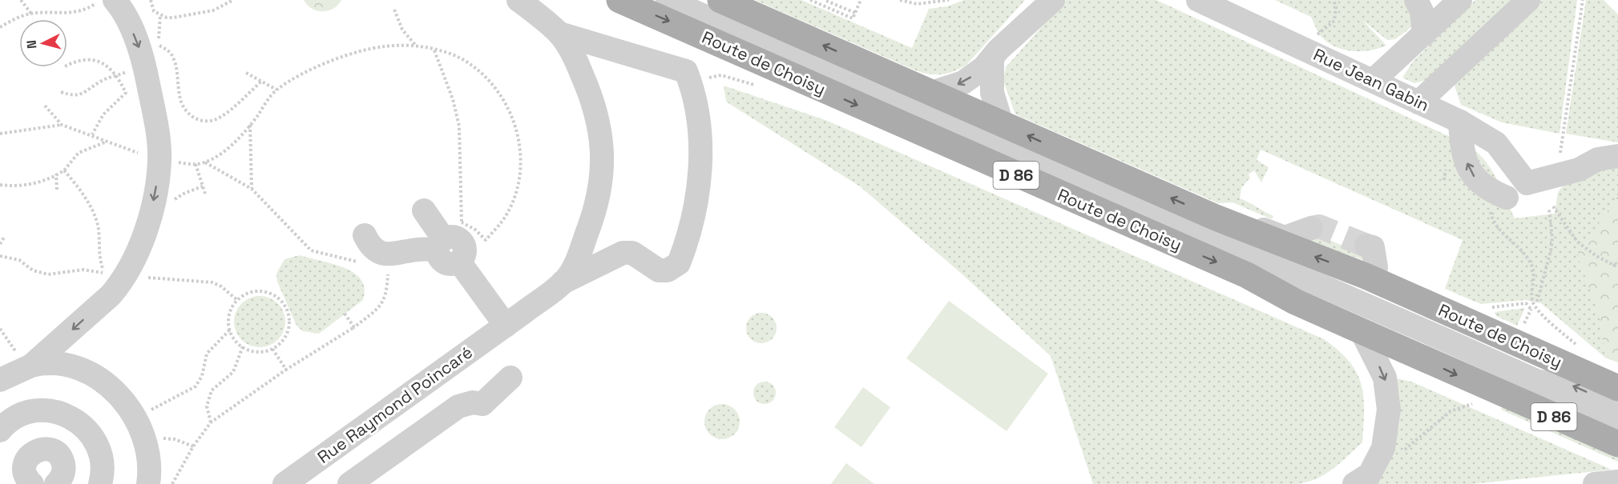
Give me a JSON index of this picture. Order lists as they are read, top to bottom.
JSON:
{
  "streets": {
    "main road": ["Route de Choisy", "D 86"],
    "street": ["Rue Jean Gabin", "Rue Raymond Poincaré"]
  },
  "north": "left"
}
